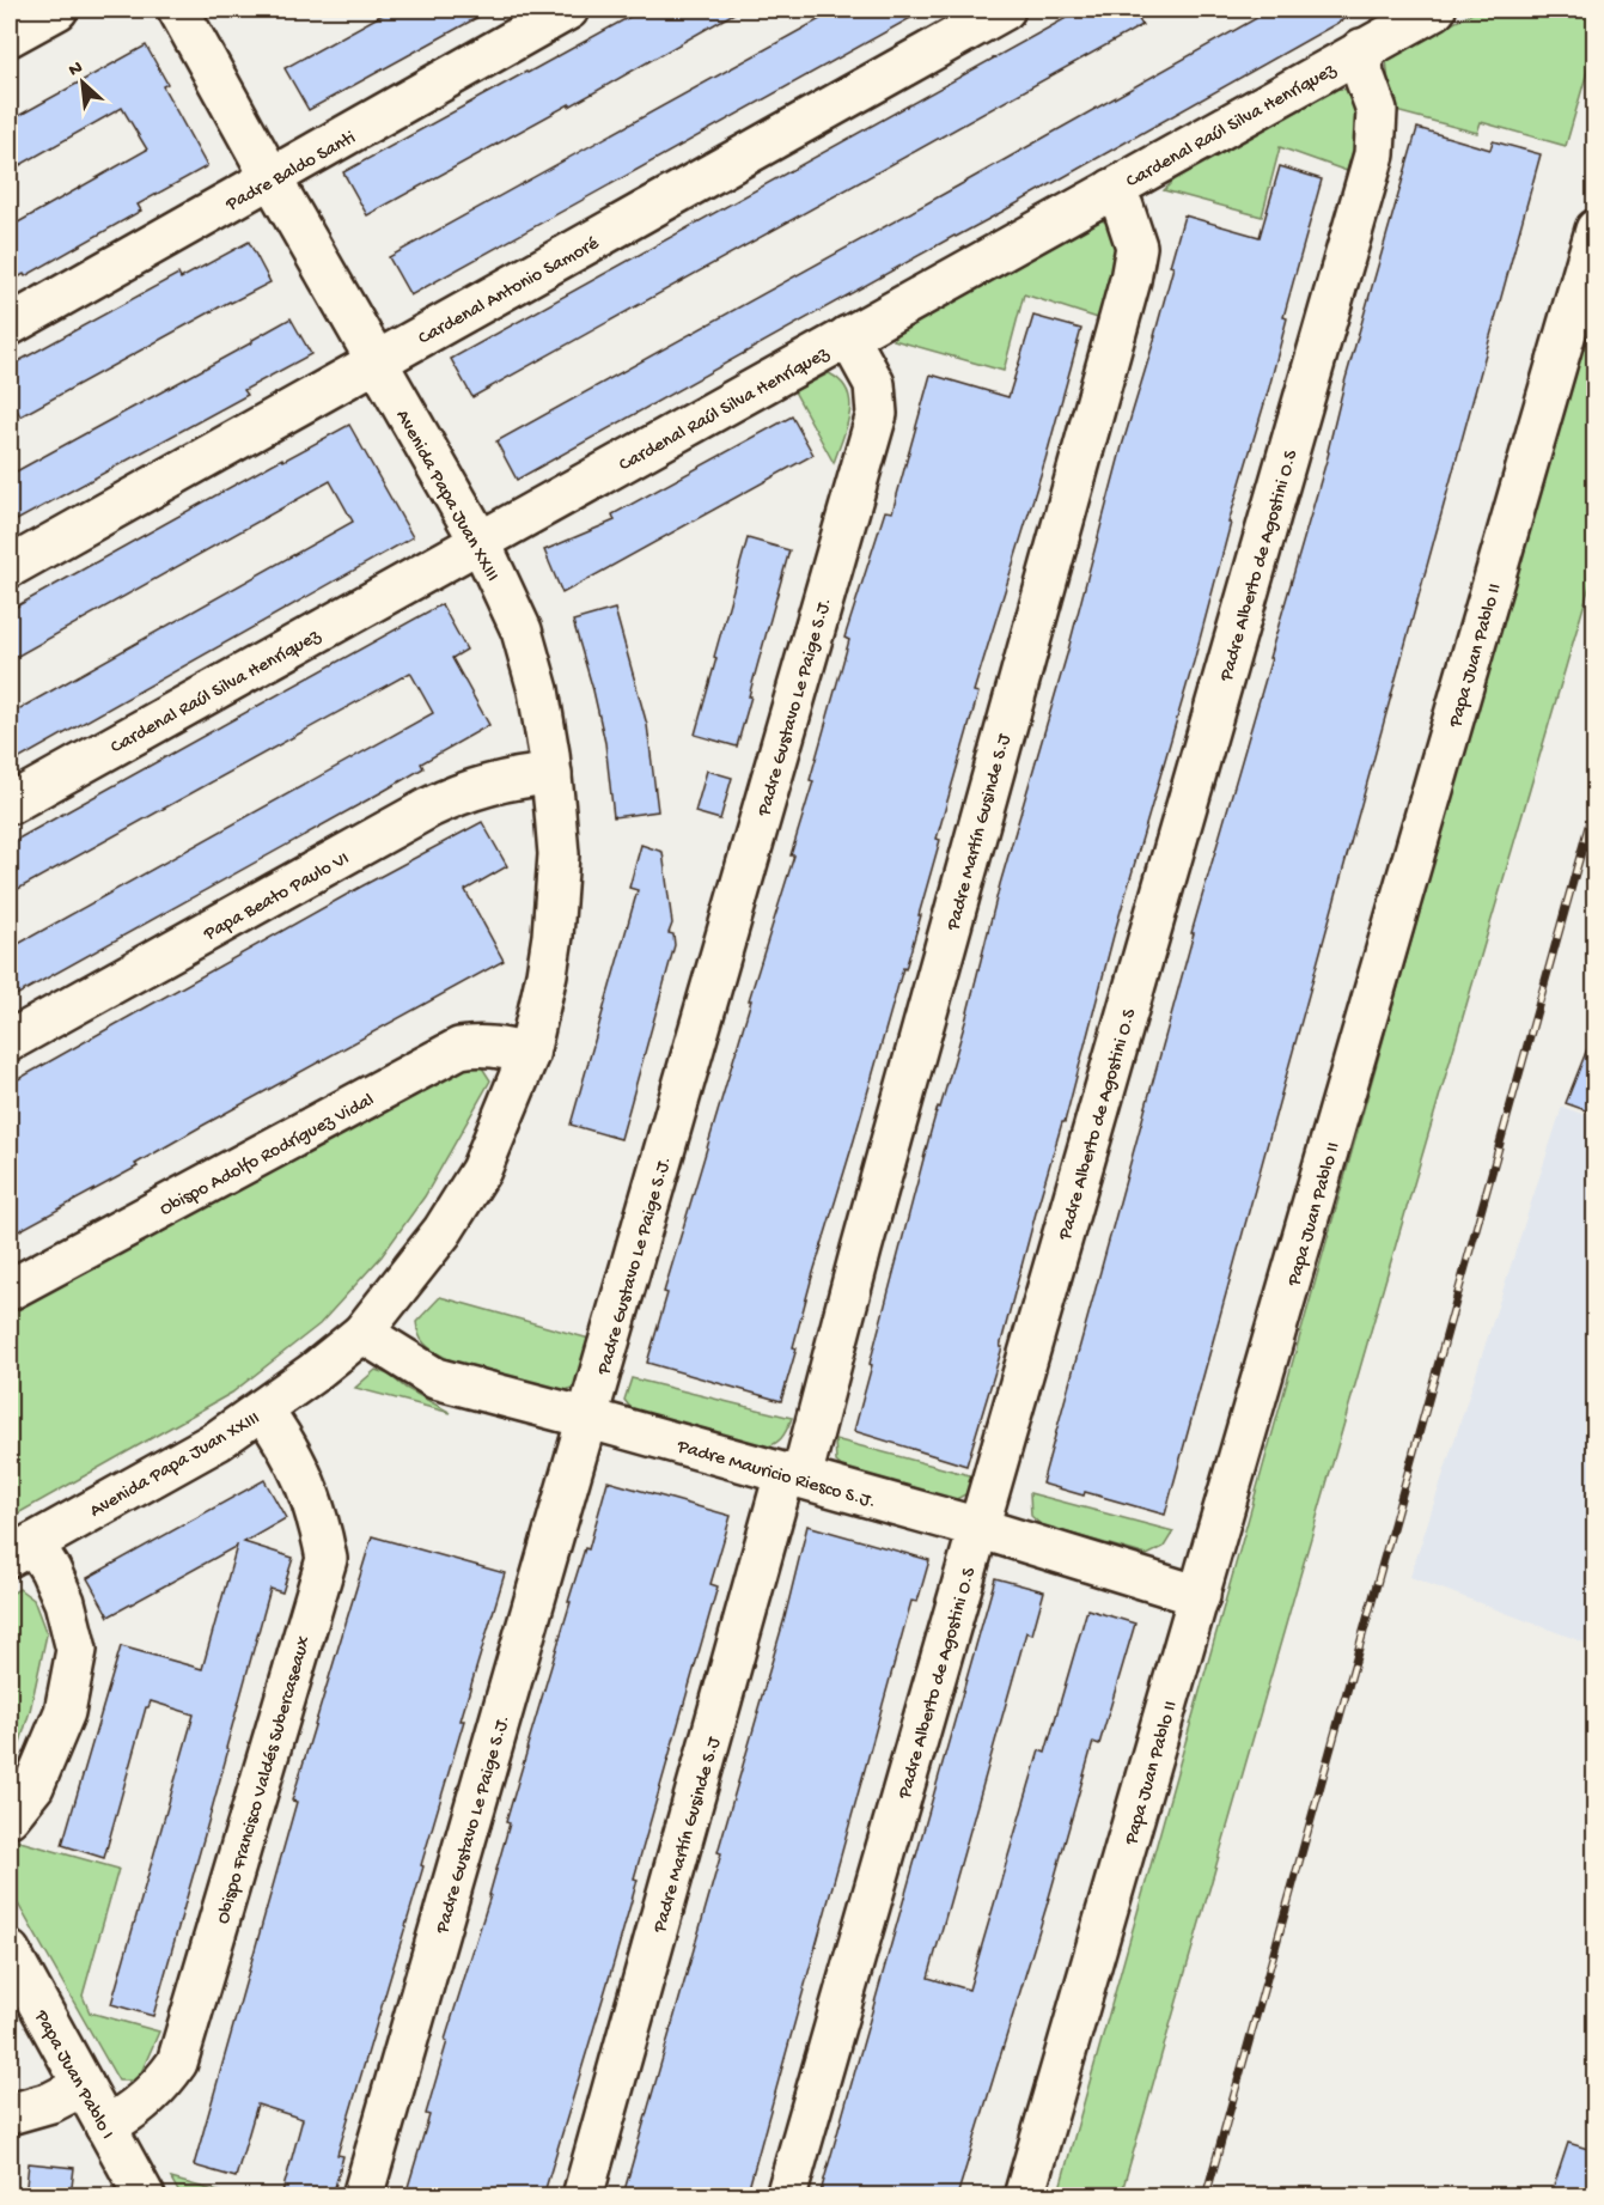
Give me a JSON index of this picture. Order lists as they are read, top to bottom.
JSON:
{
  "streets": {
    "street": [
      "Cardenal Raúl Silva Henríquez",
      "Padre Baldo Santi",
      "Cardenal Antonio Samoré",
      "Avenida Papa Juan XXIII",
      "Padre Alberto de Agostini O.S",
      "Papa Juan Pablo II",
      "Padre Gustavo Le Paige S.J.",
      "Padre Martín Gusinde S.J",
      "Papa Beato Paulo VI",
      "Obispo Adolfo Rodríguez Vidal",
      "Padre Mauricio Riesco S.J.",
      "Obispo Francisco Valdés Subercaseaux",
      "Papa Juan Pablo I"
    ]
  },
  "crossings": [
    ["Cardenal Raúl Silva Henríquez", "Avenida Papa Juan XXIII"],
    ["Cardenal Raúl Silva Henríquez", "Padre Alberto de Agostini O.S"],
    ["Cardenal Raúl Silva Henríquez", "Padre Gustavo Le Paige S.J."],
    ["Cardenal Raúl Silva Henríquez", "Padre Martín Gusinde S.J"],
    ["Padre Baldo Santi", "Avenida Papa Juan XXIII"],
    ["Cardenal Antonio Samoré", "Avenida Papa Juan XXIII"],
    ["Avenida Papa Juan XXIII", "Papa Beato Paulo VI"],
    ["Avenida Papa Juan XXIII", "Obispo Adolfo Rodríguez Vidal"],
    ["Avenida Papa Juan XXIII", "Padre Mauricio Riesco S.J."],
    ["Avenida Papa Juan XXIII", "Obispo Francisco Valdés Subercaseaux"],
    ["Padre Alberto de Agostini O.S", "Padre Mauricio Riesco S.J."],
    ["Papa Juan Pablo II", "Padre Mauricio Riesco S.J."],
    ["Padre Gustavo Le Paige S.J.", "Padre Mauricio Riesco S.J."],
    ["Padre Martín Gusinde S.J", "Padre Mauricio Riesco S.J."],
    ["Obispo Francisco Valdés Subercaseaux", "Papa Juan Pablo I"]
  ],
  "north": "top left"
}
